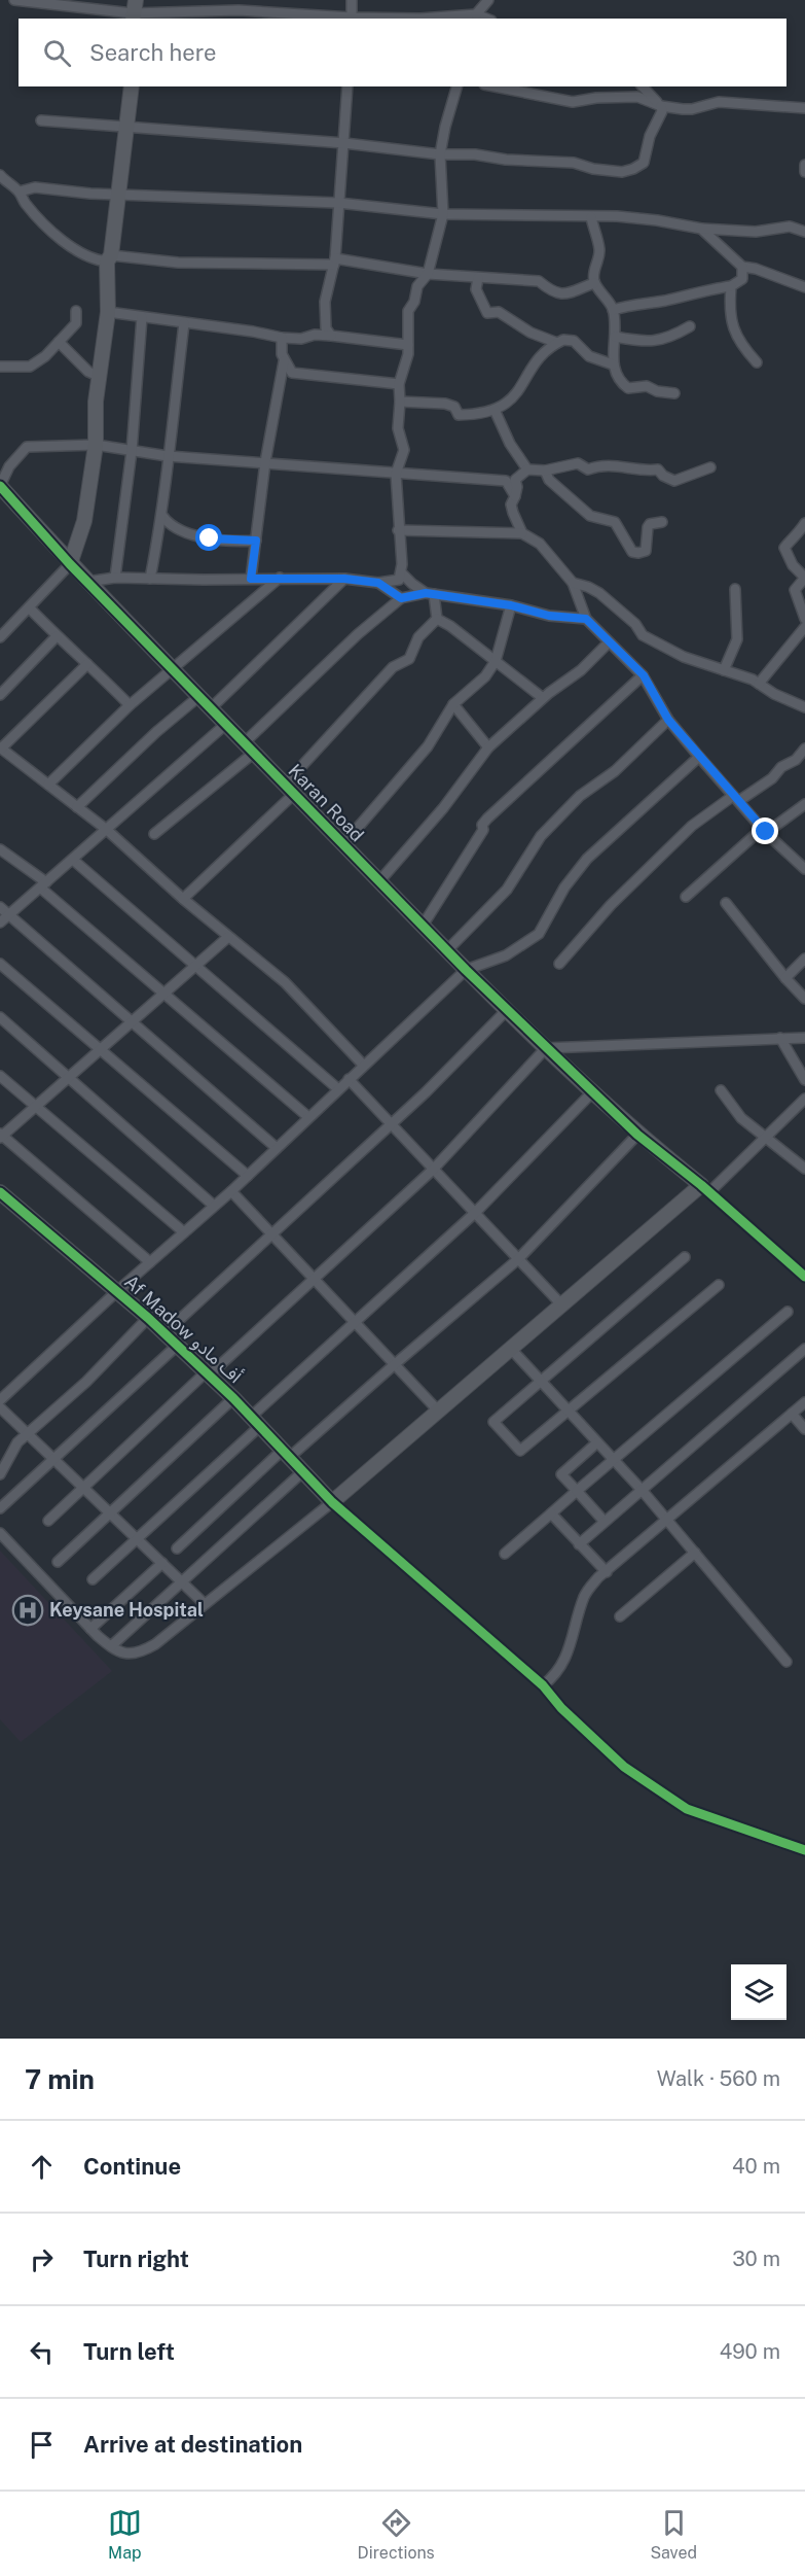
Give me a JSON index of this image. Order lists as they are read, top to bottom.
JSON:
{
  "streets": {
    "street": ["Karan Road", "Af Madow أف مادو"]
  },
  "places": {
    "hospital": ["Keysane Hospital"]
  },
  "page": {
    "search": "Search here",
    "heading": ["7 min", "Walk · 560 m"],
    "list": [
      ["Continue", "40 m"],
      ["Turn right", "30 m"],
      ["Turn left", "490 m"],
      "Arrive at destination"
    ],
    "nav": ["Map", "Directions", "Saved"]
  }
}
